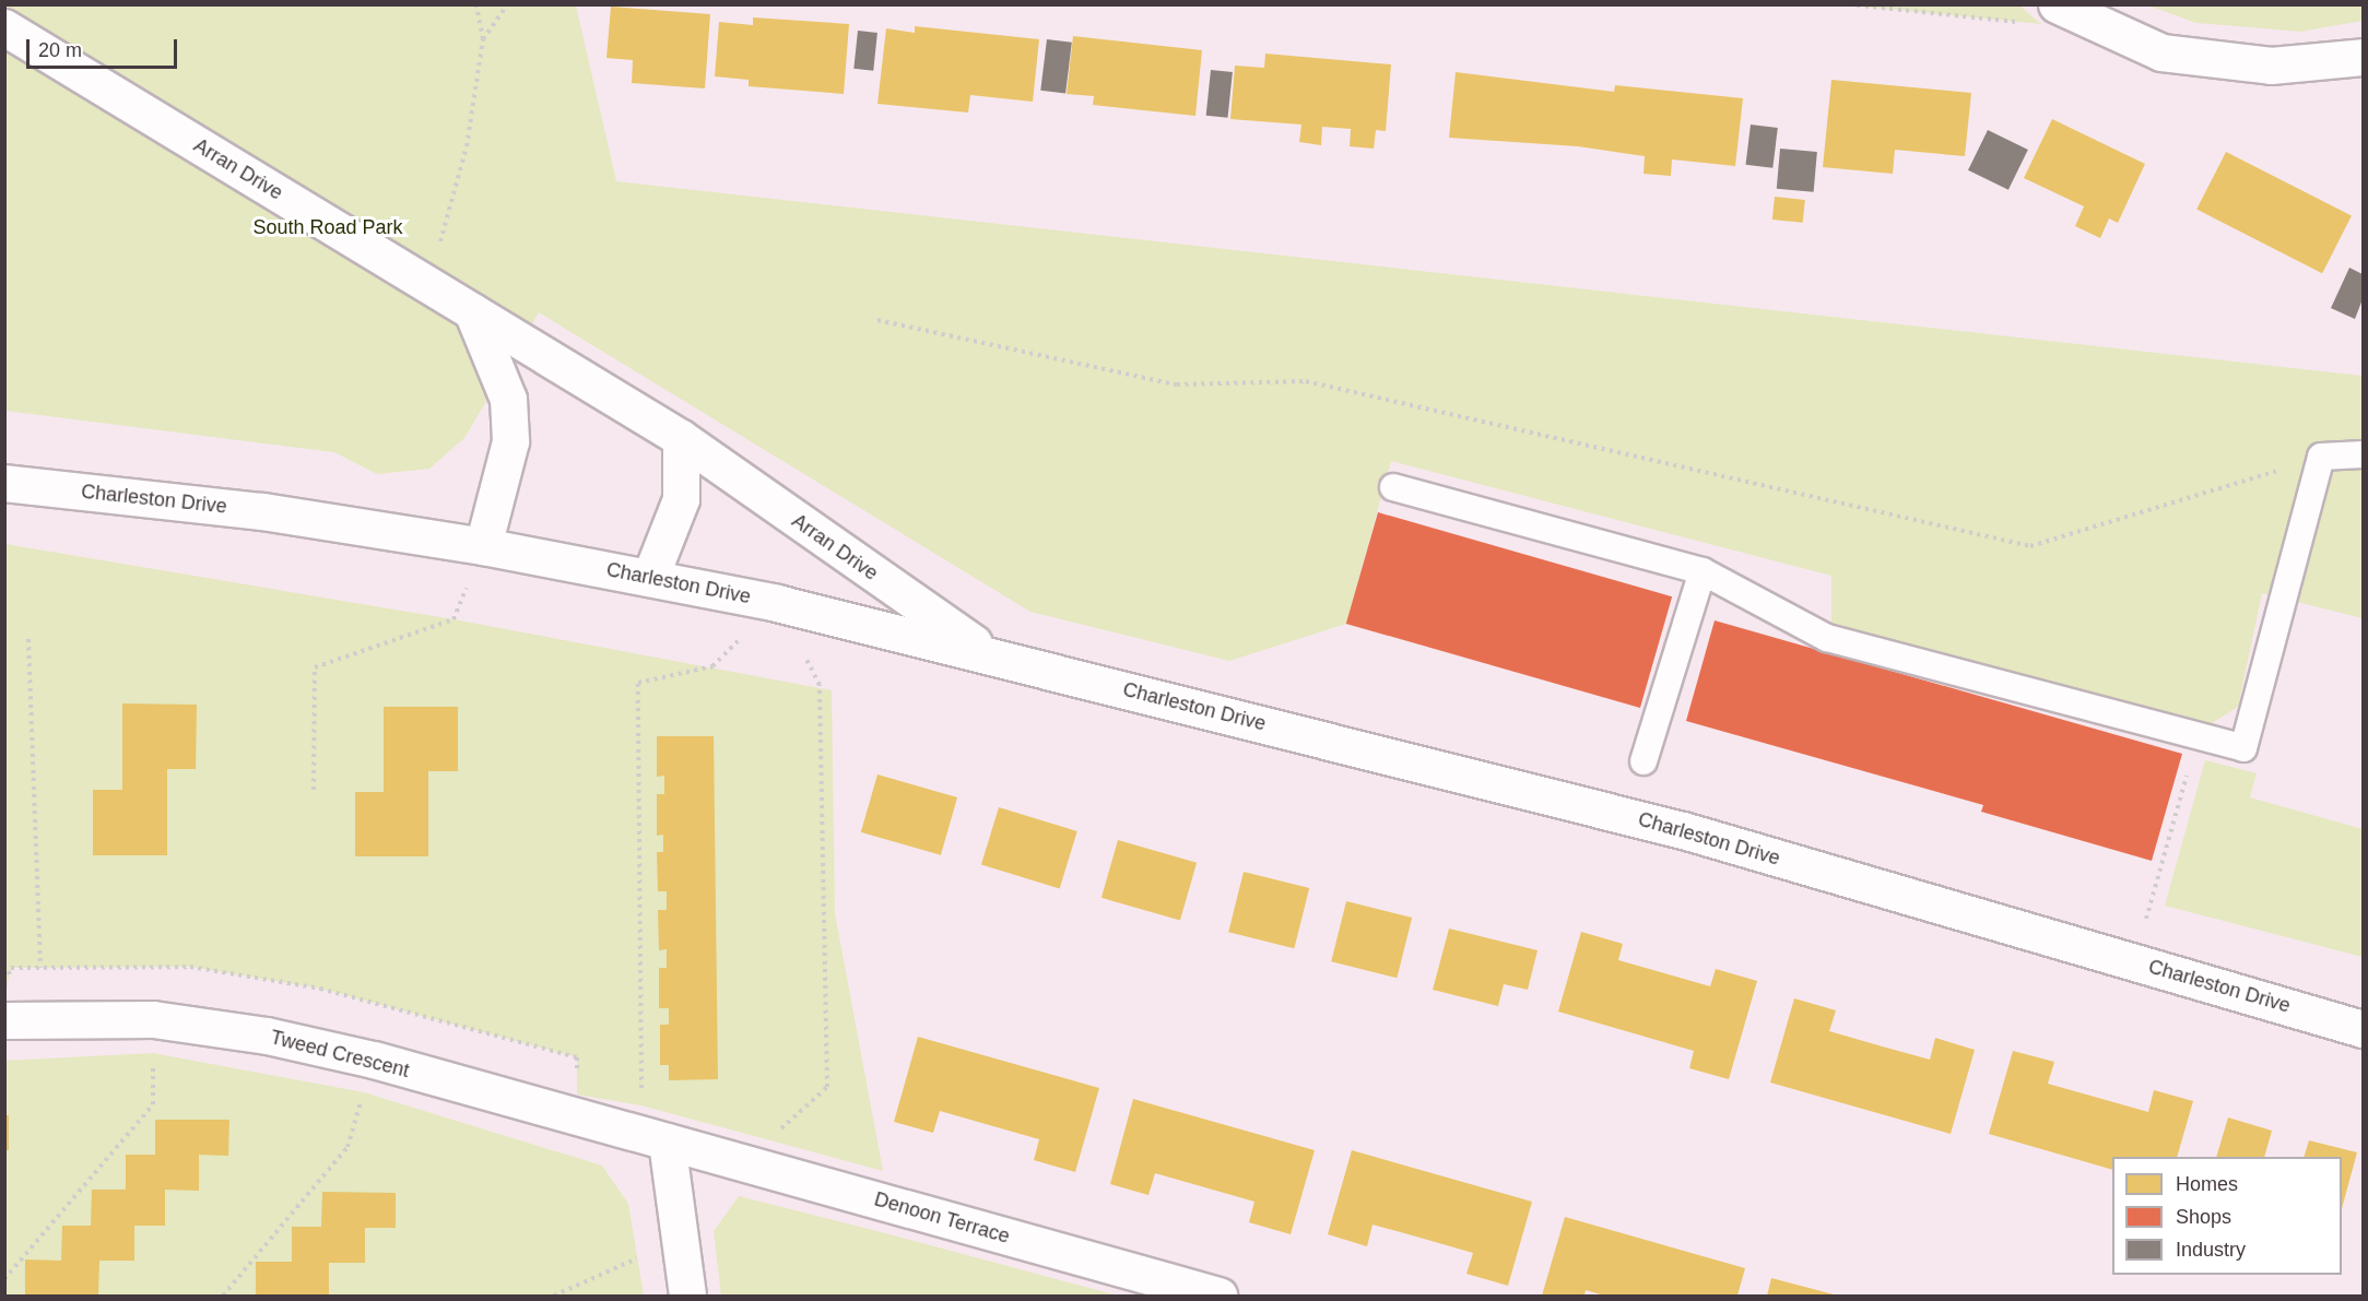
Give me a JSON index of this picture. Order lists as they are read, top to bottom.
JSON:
{
  "streets": {
    "street": [
      "Arran Drive",
      "Charleston Drive",
      "Tweed Crescent",
      "Denoon Terrace"
    ]
  },
  "crossings": [
    ["Arran Drive", "Charleston Drive"],
    ["Tweed Crescent", "Denoon Terrace"]
  ],
  "parks": ["South Road Park"],
  "legend": ["Homes", "Shops", "Industry"],
  "scale_bar": "20 m"
}
